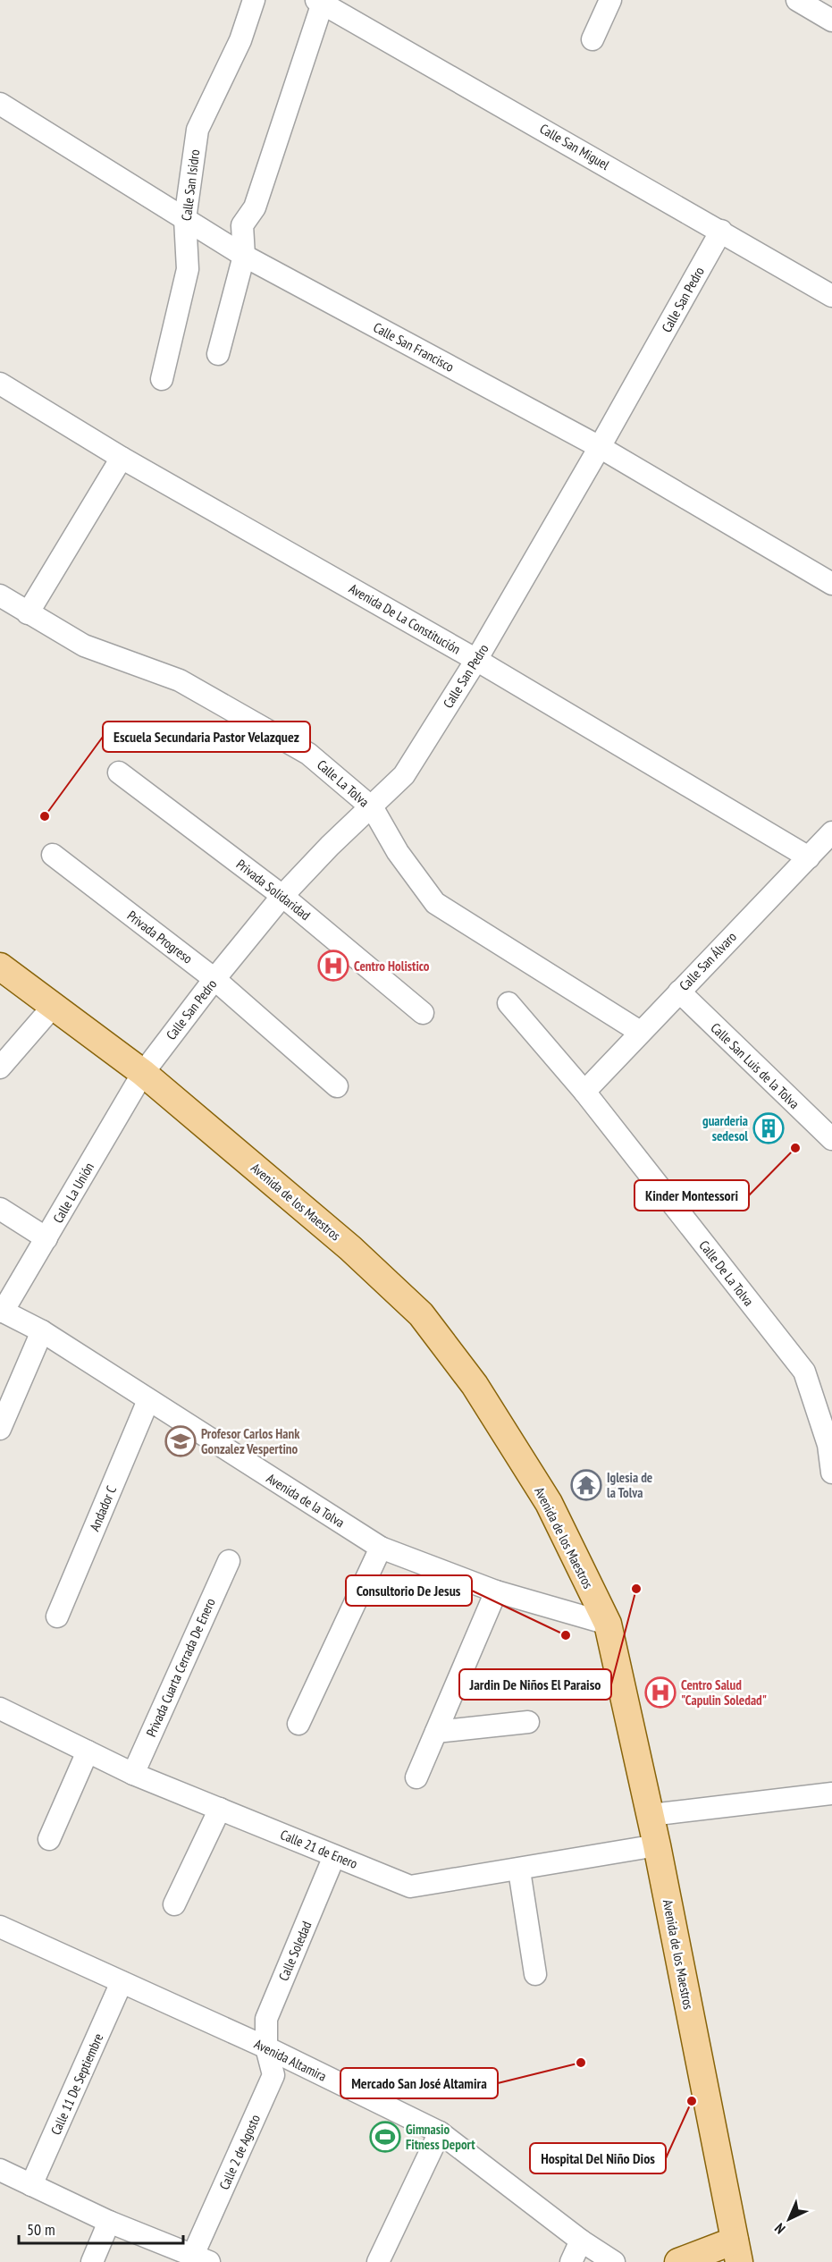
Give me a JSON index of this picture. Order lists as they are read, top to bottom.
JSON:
{
  "streets": {
    "main road": ["Avenida de los Maestros"],
    "street": [
      "Calle San Miguel",
      "Calle San Isidro",
      "Calle San Pedro",
      "Calle San Francisco",
      "Avenida De La Constitución",
      "Calle La Tolva",
      "Privada Solidaridad",
      "Privada Progreso",
      "Calle San Álvaro",
      "Calle San Luis de la Tolva",
      "Calle La Unión",
      "Calle De La Tolva",
      "Avenida de la Tolva",
      "Andador C",
      "Privada Cuarta Cerrada De Enero",
      "Calle 21 de Enero",
      "Calle Soledad",
      "Avenida Altamira",
      "Calle 11 De Septiembre",
      "Calle 2 de Agosto"
    ]
  },
  "crossings": [
    ["Calle San Miguel", "Calle San Pedro"],
    ["Calle San Isidro", "Calle San Francisco"],
    ["Calle San Pedro", "Calle San Francisco"],
    ["Calle San Pedro", "Avenida De La Constitución"],
    ["Calle San Pedro", "Calle La Tolva"],
    ["Calle San Pedro", "Privada Solidaridad"],
    ["Calle San Pedro", "Privada Progreso"],
    ["Calle San Pedro", "Calle La Unión"],
    ["Calle San Pedro", "Avenida de los Maestros"],
    ["Avenida De La Constitución", "Calle San Álvaro"],
    ["Calle La Tolva", "Calle San Álvaro"],
    ["Calle San Álvaro", "Calle San Luis de la Tolva"],
    ["Calle San Álvaro", "Calle De La Tolva"],
    ["Calle La Unión", "Avenida de los Maestros"],
    ["Calle La Unión", "Avenida de la Tolva"],
    ["Avenida de los Maestros", "Avenida de la Tolva"],
    ["Avenida de los Maestros", "Calle 21 de Enero"],
    ["Avenida de la Tolva", "Andador C"],
    ["Privada Cuarta Cerrada De Enero", "Calle 21 de Enero"],
    ["Calle 21 de Enero", "Calle Soledad"],
    ["Calle Soledad", "Avenida Altamira"],
    ["Calle Soledad", "Calle 2 de Agosto"],
    ["Avenida Altamira", "Calle 11 De Septiembre"],
    ["Avenida Altamira", "Calle 2 de Agosto"]
  ],
  "places": {
    "other": [
      "Escuela Secundaria Pastor Velazquez",
      "Kinder Montessori",
      "Jardin De Niños El Paraiso",
      "Consultorio De Jesus",
      "Mercado San José Altamira",
      "Hospital Del Niño Dios"
    ],
    "hospital": ["Centro Holistico", "Centro Salud \"Capulin Soledad\""],
    "building": ["guarderia sedesol"],
    "school or university": ["Profesor Carlos Hank Gonzalez Vespertino"],
    "temple": ["Iglesia de la Tolva"],
    "sports": ["Gimnasio Fitness Deport"]
  },
  "scale_bar": "50 m",
  "north": "bottom left"
}
